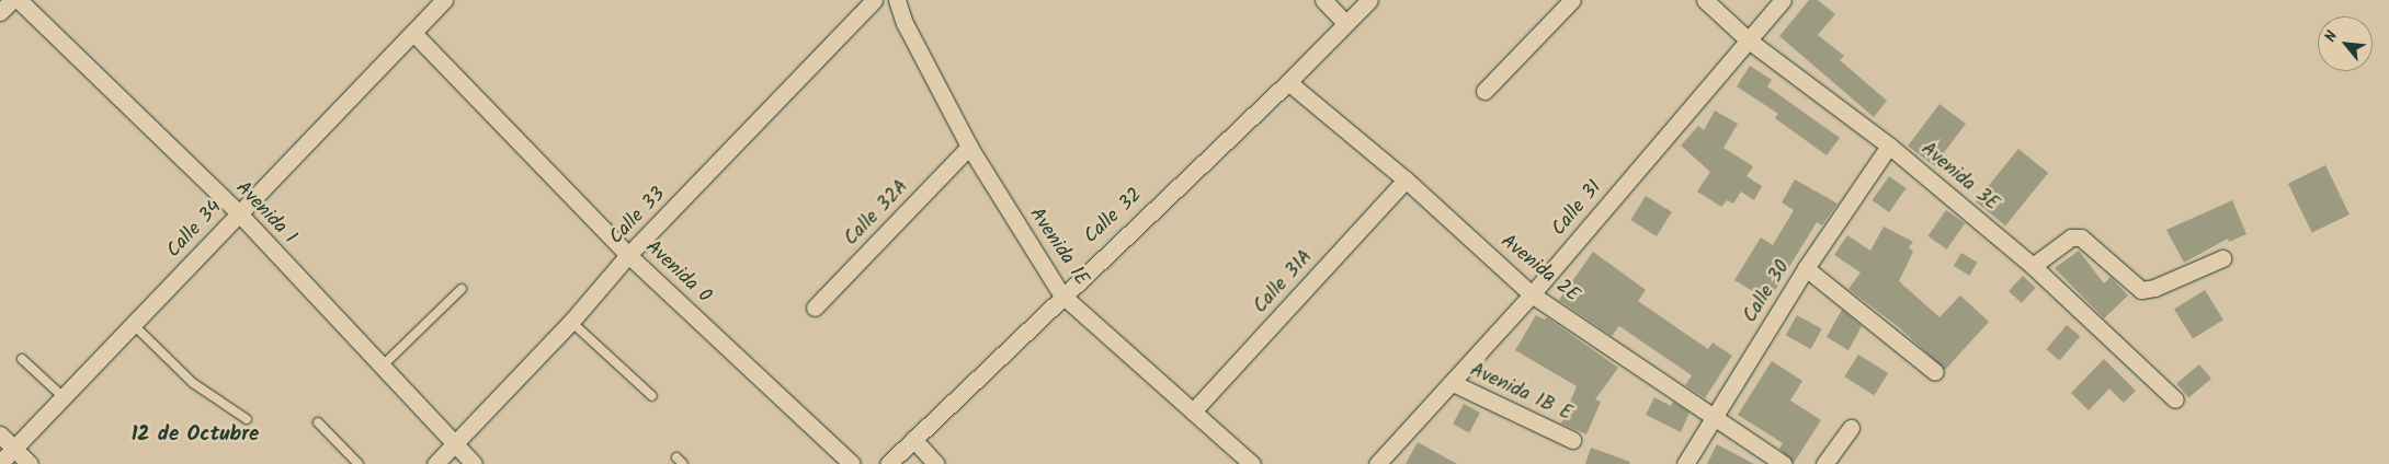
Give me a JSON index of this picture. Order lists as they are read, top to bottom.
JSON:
{
  "streets": {
    "street": [
      "Avenida 3E",
      "Calle 31",
      "Avenida 1",
      "Calle 32A",
      "Calle 33",
      "Calle 32",
      "Calle 34",
      "Avenida 1E",
      "Avenida 2E",
      "Avenida 0",
      "Calle 31A",
      "Calle 30",
      "Avenida 1B E"
    ]
  },
  "crossings": [
    ["Avenida 3E", "Calle 31"],
    ["Avenida 3E", "Calle 30"],
    ["Calle 31", "Avenida 2E"],
    ["Calle 31", "Avenida 1B E"],
    ["Avenida 1", "Calle 33"],
    ["Avenida 1", "Calle 34"],
    ["Calle 32A", "Avenida 1E"],
    ["Calle 33", "Avenida 0"],
    ["Calle 32", "Avenida 1E"],
    ["Calle 32", "Avenida 2E"],
    ["Calle 34", "Avenida 0"],
    ["Avenida 1E", "Calle 31A"],
    ["Avenida 2E", "Calle 31A"],
    ["Avenida 2E", "Calle 30"]
  ],
  "districts": ["12 de Octubre"],
  "north": "top left"
}
